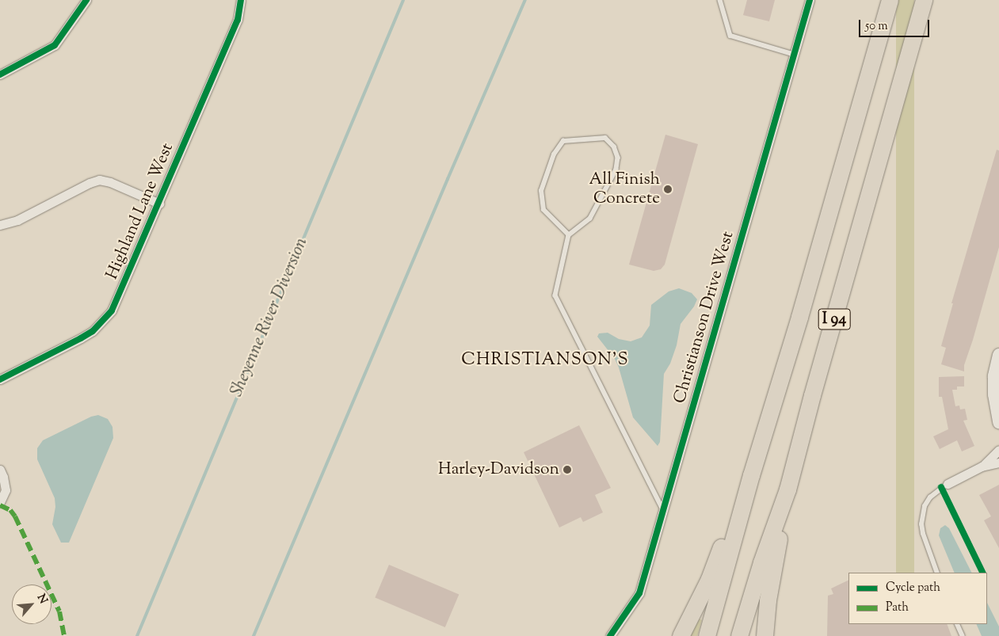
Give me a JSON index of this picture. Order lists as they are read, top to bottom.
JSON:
{
  "streets": {
    "highway": ["I 94"],
    "street": ["Highland Lane West", "Christianson Drive West"]
  },
  "districts": ["CHRISTIANSON'S"],
  "water": ["Sheyenne River Diversion"],
  "places": ["All Finish Concrete", "Harley-Davidson"],
  "legend": ["Cycle path", "Path"],
  "scale_bar": "50 m",
  "north": "top right"
}
